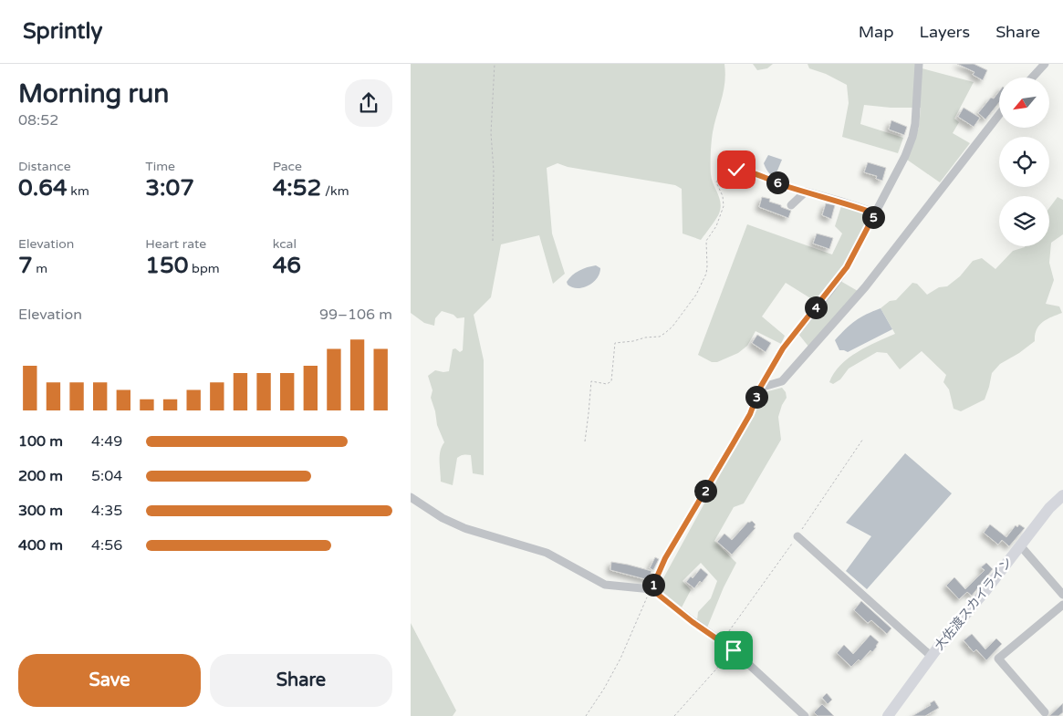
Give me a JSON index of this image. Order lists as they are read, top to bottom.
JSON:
{
  "streets": {
    "street": ["大佐渡スカイライン"]
  },
  "north": "bottom left",
  "page": {
    "header": "Sprintly",
    "nav": ["Map", "Layers", "Share"],
    "heading": ["Morning run", "08:52"],
    "stats": [
      ["Distance", "0.64 km"],
      ["Time", "3:07"],
      ["Pace", "4:52 /km"],
      ["Elevation", "7 m"],
      ["Heart rate", "150 bpm"],
      ["kcal", "46"]
    ],
    "pins": [
      "6",
      "5",
      "4",
      "3",
      "2",
      "1"
    ],
    "chart": ["Elevation", "99–106 m"],
    "list": [
      {
        "name": "100 m",
        "note": "4:49"
      },
      {
        "name": "200 m",
        "note": "5:04"
      },
      {
        "name": "300 m",
        "note": "4:35"
      },
      {
        "name": "400 m",
        "note": "4:56"
      }
    ],
    "buttons": ["Save", "Share"]
  }
}
